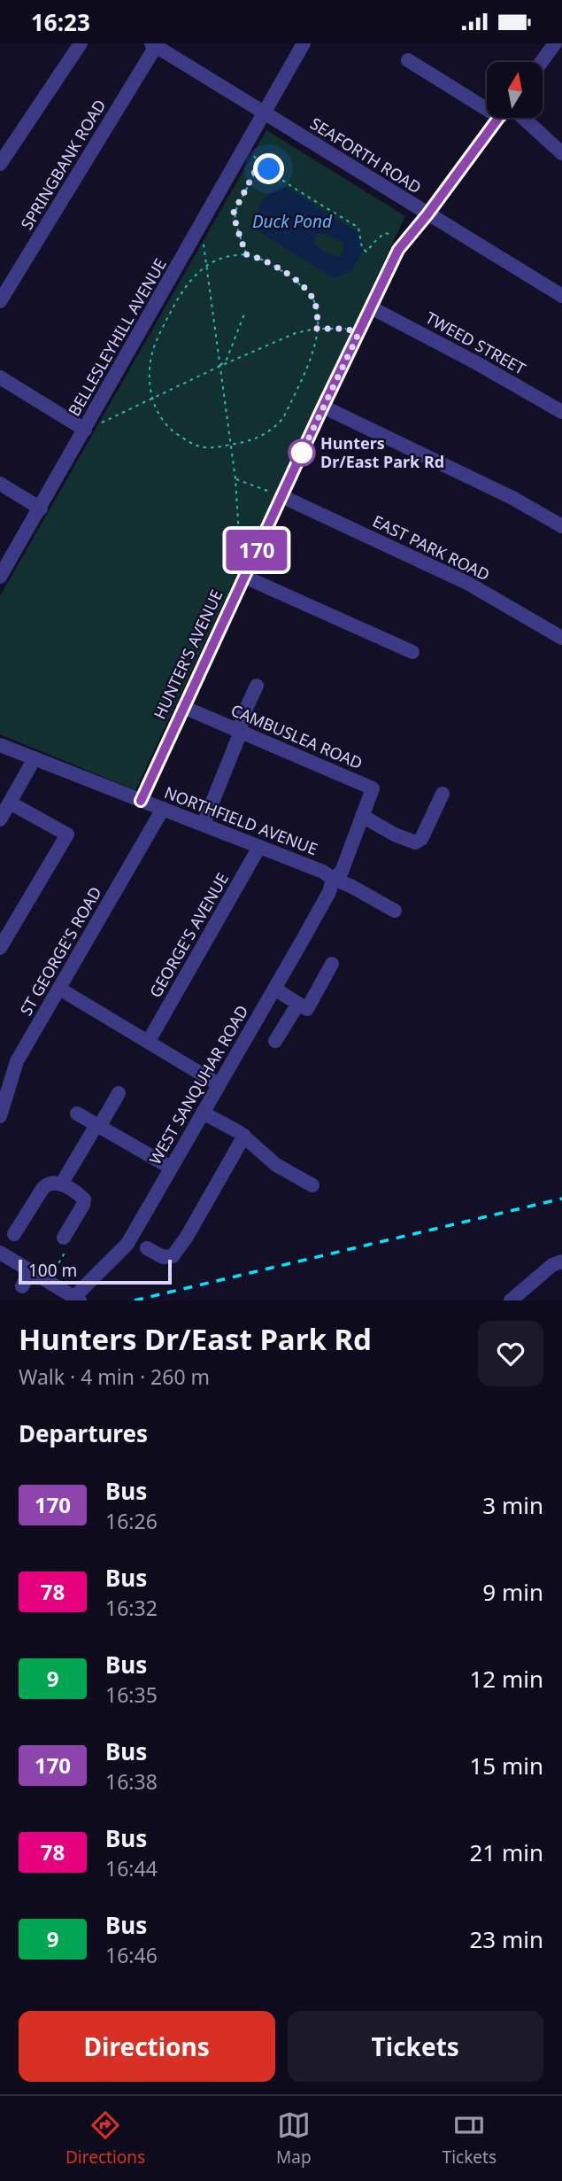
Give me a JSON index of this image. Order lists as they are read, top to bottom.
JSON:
{
  "streets": {
    "street": [
      "SEAFORTH ROAD",
      "SPRINGBANK ROAD",
      "BELLESLEYHILL AVENUE",
      "TWEED STREET",
      "EAST PARK ROAD",
      "HUNTER'S AVENUE",
      "CAMBUSLEA ROAD",
      "NORTHFIELD AVENUE",
      "GEORGE'S AVENUE",
      "ST GEORGE'S ROAD",
      "WEST SANQUHAR ROAD"
    ]
  },
  "crossings": [
    ["SEAFORTH ROAD", "SPRINGBANK ROAD"],
    ["SEAFORTH ROAD", "BELLESLEYHILL AVENUE"],
    ["SEAFORTH ROAD", "HUNTER'S AVENUE"],
    ["TWEED STREET", "HUNTER'S AVENUE"],
    ["EAST PARK ROAD", "HUNTER'S AVENUE"],
    ["HUNTER'S AVENUE", "CAMBUSLEA ROAD"],
    ["HUNTER'S AVENUE", "NORTHFIELD AVENUE"],
    ["CAMBUSLEA ROAD", "NORTHFIELD AVENUE"],
    ["CAMBUSLEA ROAD", "WEST SANQUHAR ROAD"],
    ["NORTHFIELD AVENUE", "GEORGE'S AVENUE"],
    ["NORTHFIELD AVENUE", "ST GEORGE'S ROAD"],
    ["NORTHFIELD AVENUE", "WEST SANQUHAR ROAD"]
  ],
  "water": ["Duck Pond"],
  "places": ["Hunters Dr/East Park Rd"],
  "lines": ["bus line 170"],
  "scale_bar": "100 m",
  "north": "top",
  "page": {
    "status": "16:23",
    "on_map": "170",
    "scale": "100 m",
    "heading": [
      ["Hunters Dr/East Park Rd", "Walk · 4 min · 260 m"],
      "Departures"
    ],
    "list": [
      {
        "mark": "170",
        "name": "Bus",
        "note": "16:26",
        "value": "3 min"
      },
      {
        "mark": "78",
        "name": "Bus",
        "note": "16:32",
        "value": "9 min"
      },
      {
        "mark": "9",
        "name": "Bus",
        "note": "16:35",
        "value": "12 min"
      },
      {
        "mark": "170",
        "name": "Bus",
        "note": "16:38",
        "value": "15 min"
      },
      {
        "mark": "78",
        "name": "Bus",
        "note": "16:44",
        "value": "21 min"
      },
      {
        "mark": "9",
        "name": "Bus",
        "note": "16:46",
        "value": "23 min"
      }
    ],
    "buttons": ["Directions", "Tickets"],
    "tabs": ["Directions", "Map", "Tickets"]
  }
}
